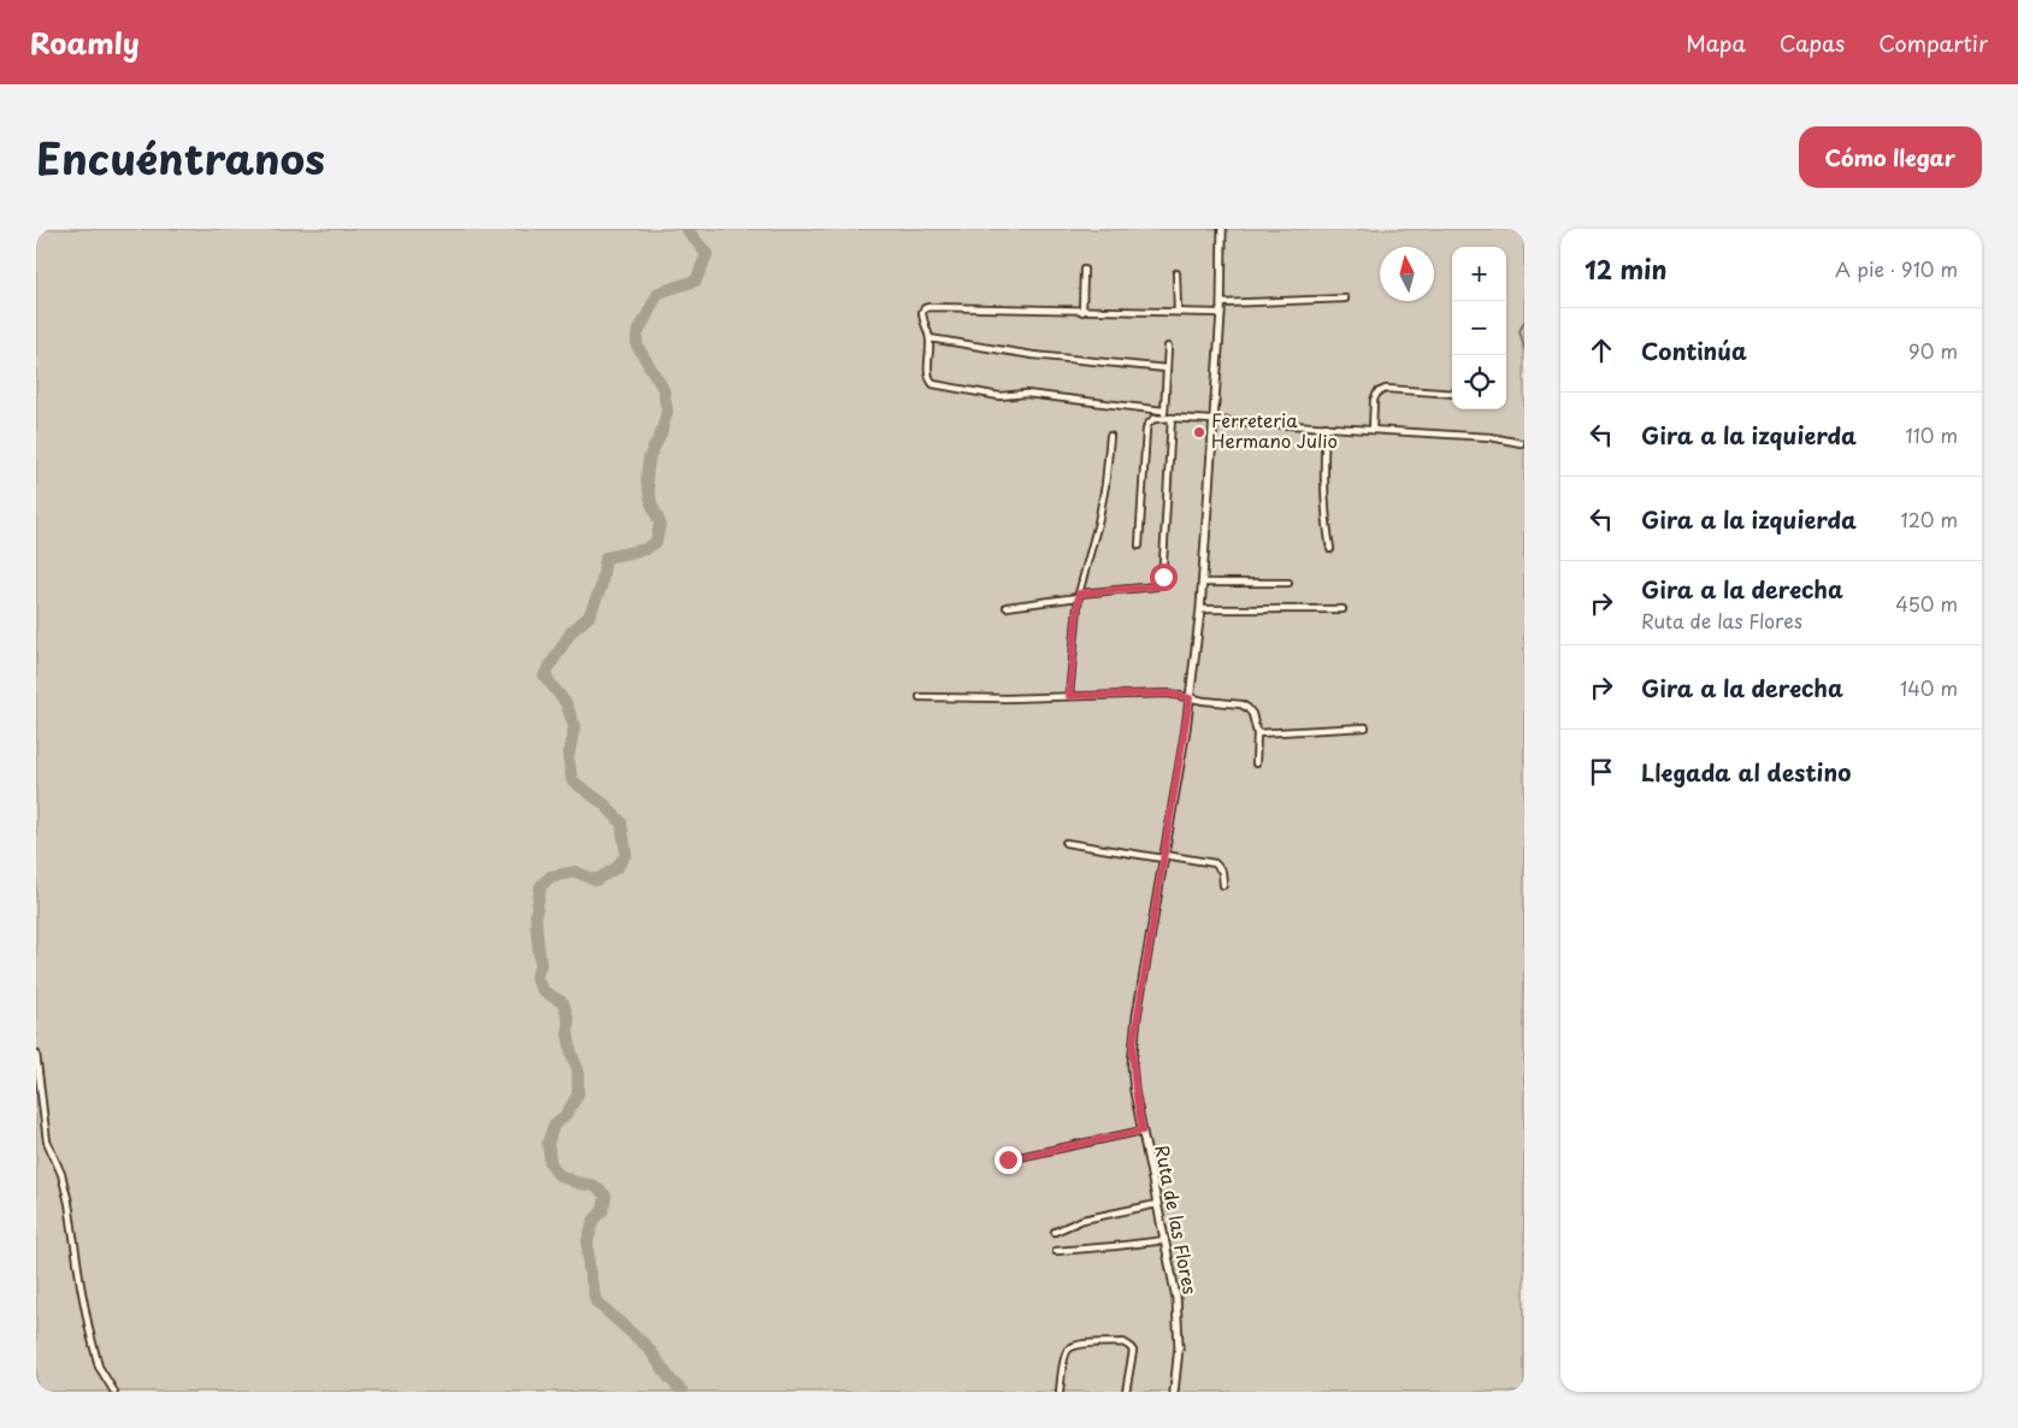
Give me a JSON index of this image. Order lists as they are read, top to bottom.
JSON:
{
  "streets": {
    "main road": ["Ruta de las Flores"]
  },
  "places": ["Ferreteria Hermano Julio"],
  "north": "top",
  "page": {
    "header": "Roamly",
    "nav": ["Mapa", "Capas", "Compartir"],
    "title": "Encuéntranos",
    "buttons": "Cómo llegar",
    "heading": ["12 min", "A pie · 910 m"],
    "map_buttons": ["+", "−"],
    "list": [
      ["Continúa", "90 m"],
      ["Gira a la izquierda", "110 m"],
      ["Gira a la izquierda", "120 m"],
      ["Gira a la derecha", "Ruta de las Flores", "450 m"],
      ["Gira a la derecha", "140 m"],
      "Llegada al destino"
    ]
  }
}
